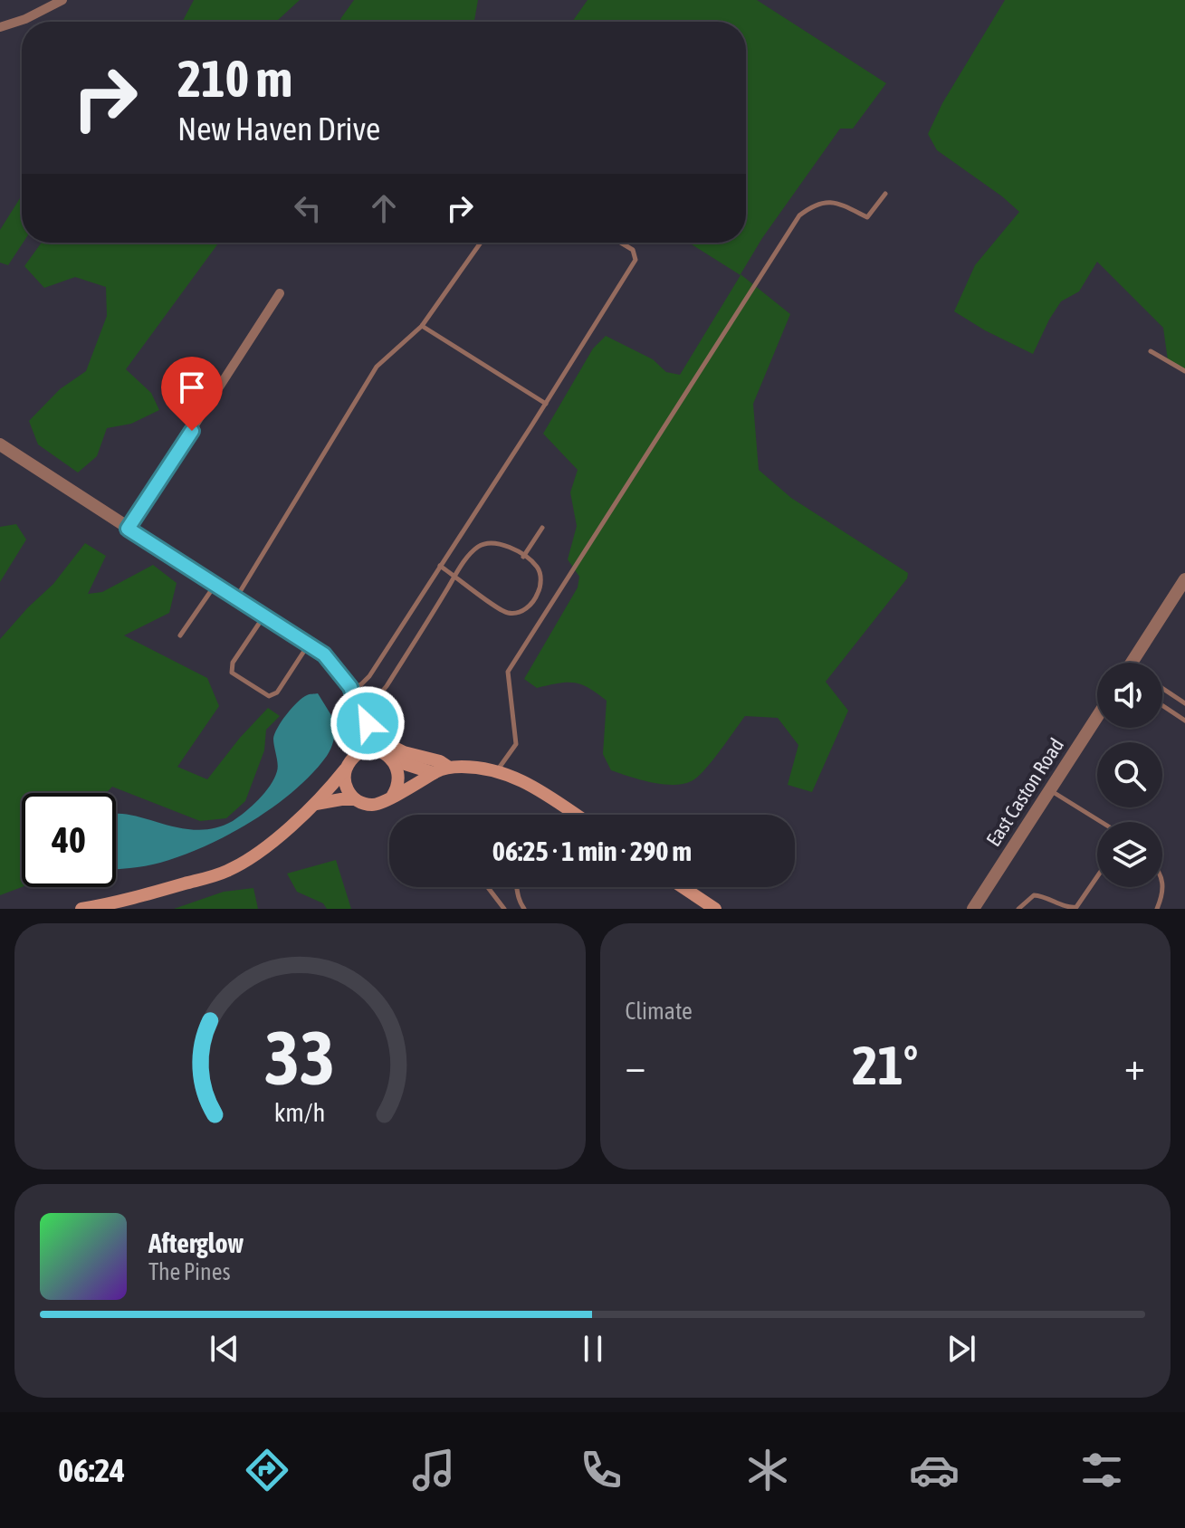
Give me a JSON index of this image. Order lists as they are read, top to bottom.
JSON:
{
  "streets": {
    "street": ["East Caston Road"]
  },
  "page": {
    "turn": ["210 m", "New Haven Drive"],
    "limit": "40",
    "trip": "06:25 · 1 min · 290 m",
    "tile": "Climate",
    "heat": ["−", "21°", "+"],
    "song": ["Afterglow", "The Pines"],
    "tabs": "06:24",
    "gauge": ["33", "km/h"]
  }
}
